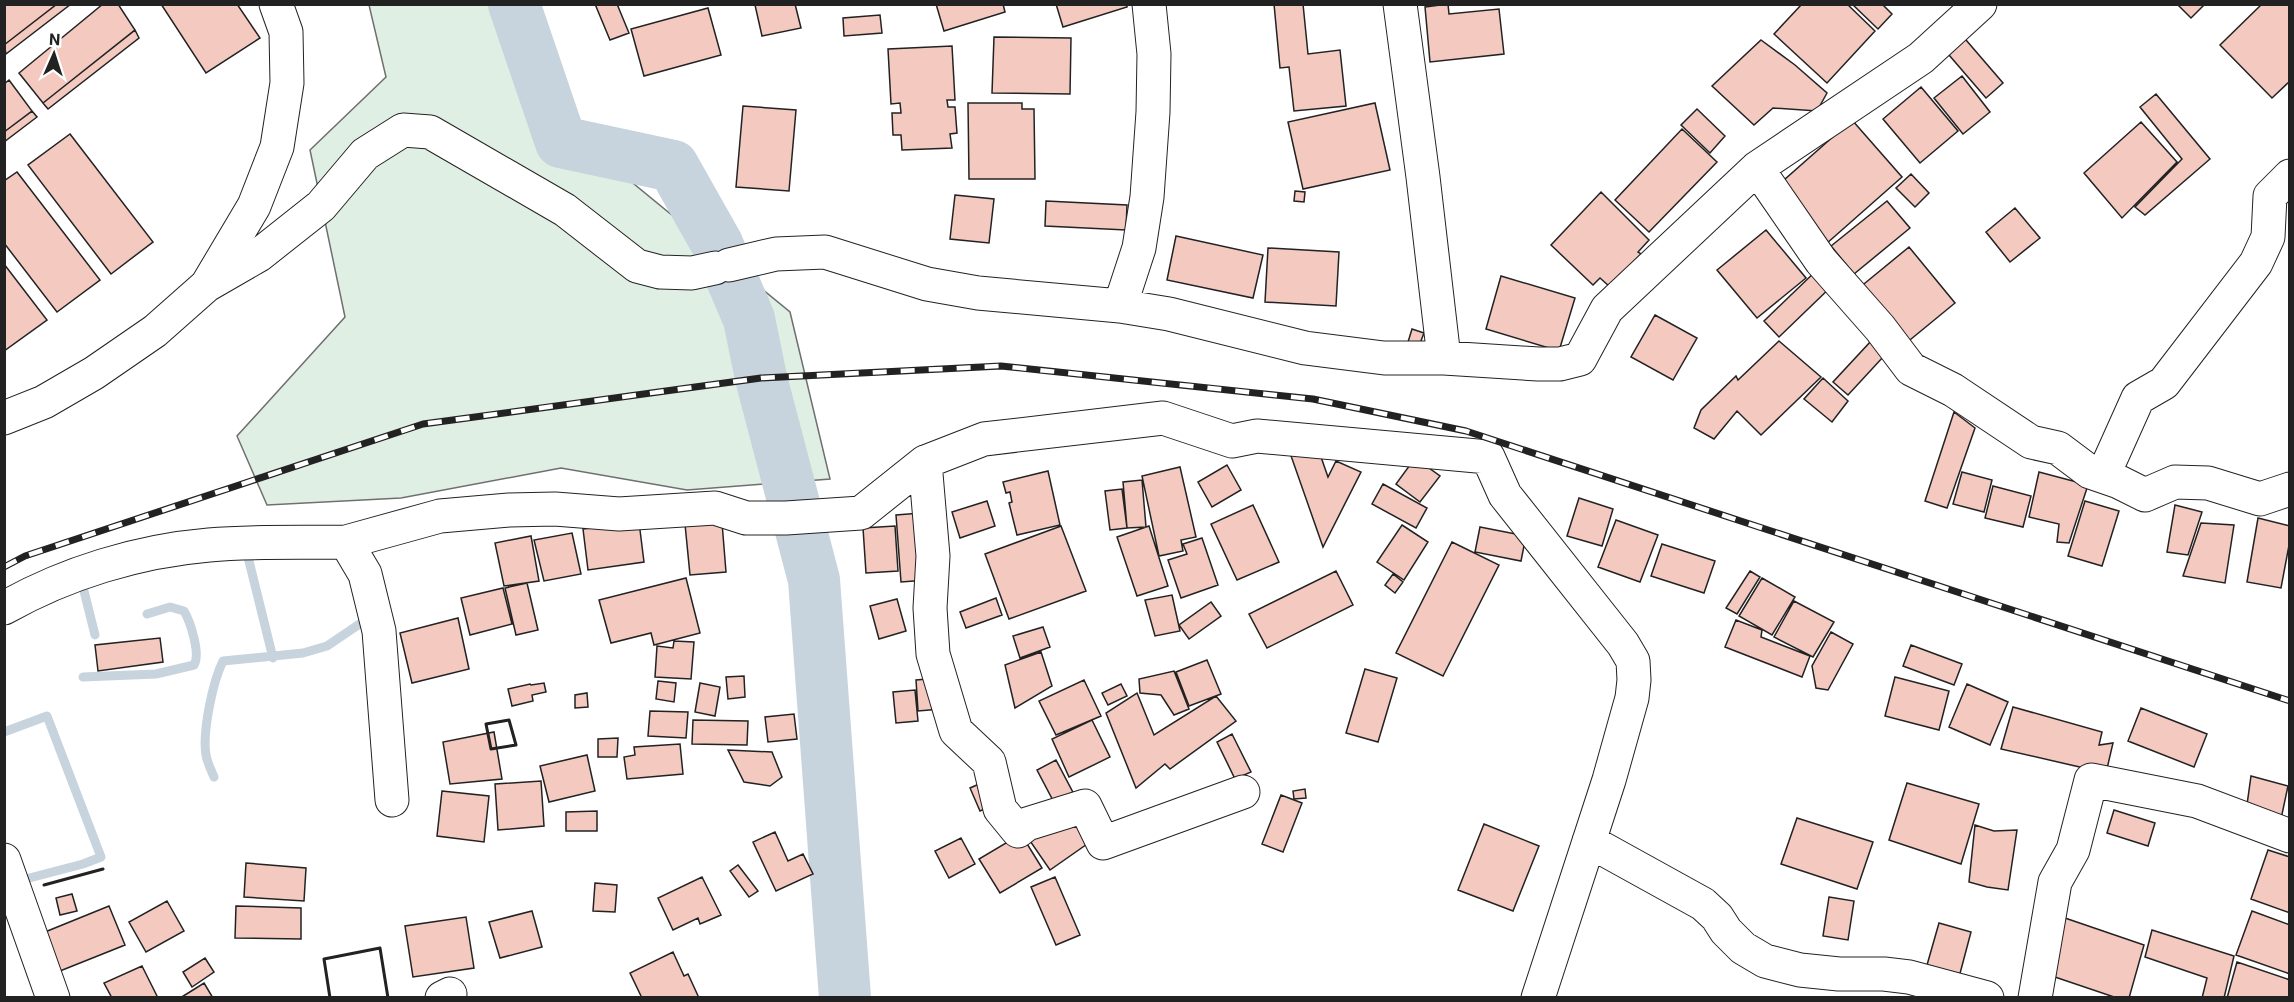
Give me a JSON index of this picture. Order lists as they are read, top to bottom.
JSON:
{
  "north": "top"
}
